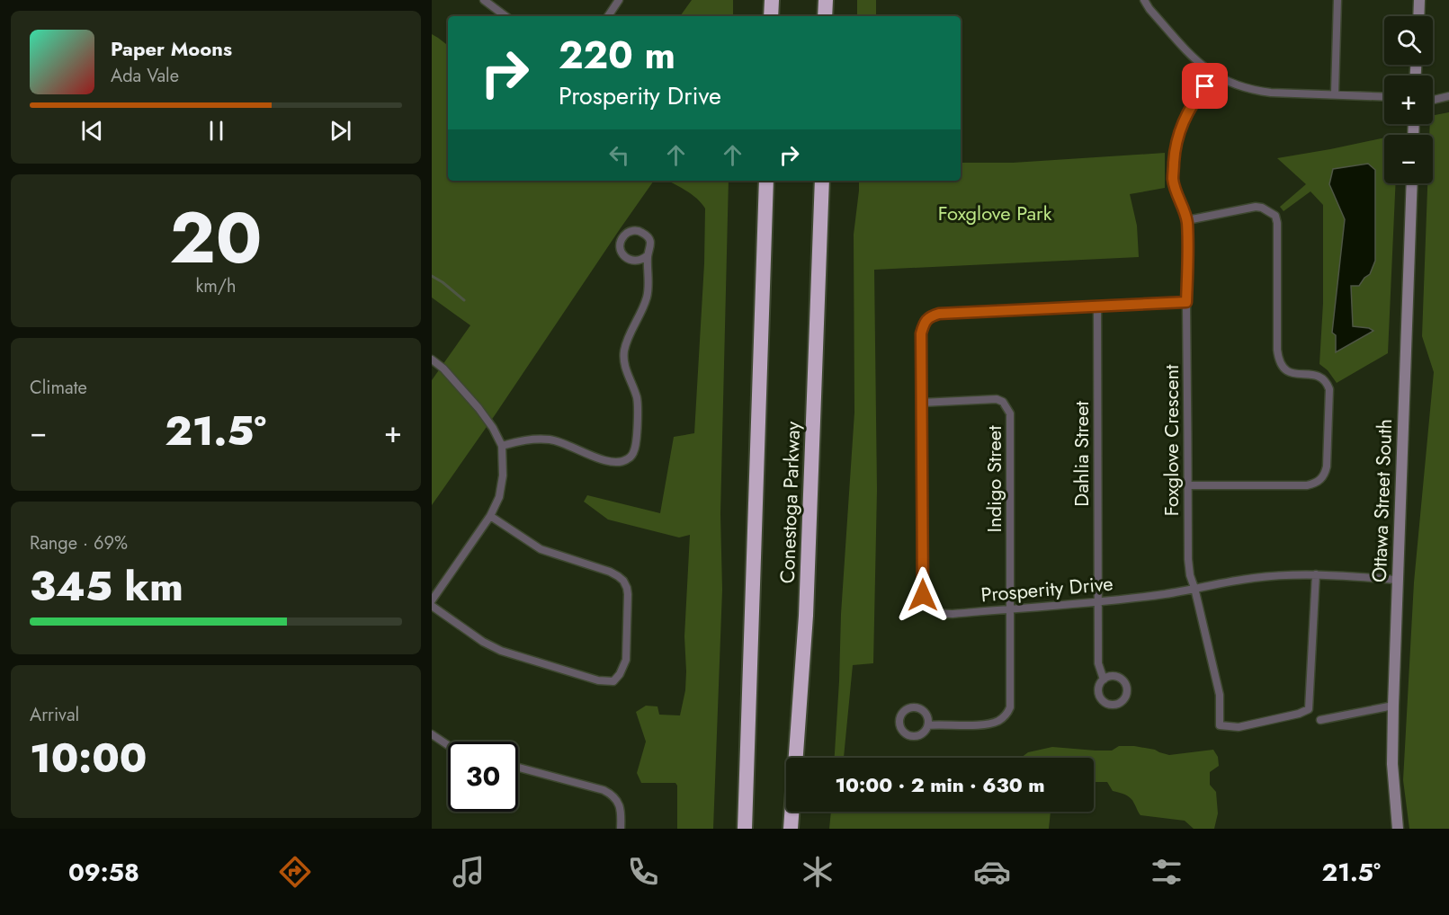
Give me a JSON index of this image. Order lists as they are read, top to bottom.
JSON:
{
  "streets": {
    "highway": ["Conestoga Parkway"],
    "main road": ["Ottawa Street South"],
    "street": [
      "Foxglove Crescent",
      "Dahlia Street",
      "Indigo Street",
      "Prosperity Drive"
    ]
  },
  "crossings": [
    ["Foxglove Crescent", "Prosperity Drive"],
    ["Dahlia Street", "Prosperity Drive"],
    ["Indigo Street", "Prosperity Drive"],
    ["Ottawa Street South", "Prosperity Drive"]
  ],
  "parks": ["Foxglove Park"],
  "page": {
    "map_buttons": ["+", "−"],
    "turn": ["220 m", "Prosperity Drive"],
    "song": ["Paper Moons", "Ada Vale"],
    "tile": [
      ["20", "km/h"],
      "Climate",
      ["Range · 69%", "345 km"],
      ["Arrival", "10:00"]
    ],
    "heat": ["−", "21.5°", "+"],
    "limit": "30",
    "trip": "10:00 · 2 min · 630 m",
    "tabs": ["09:58", "21.5°"]
  }
}
